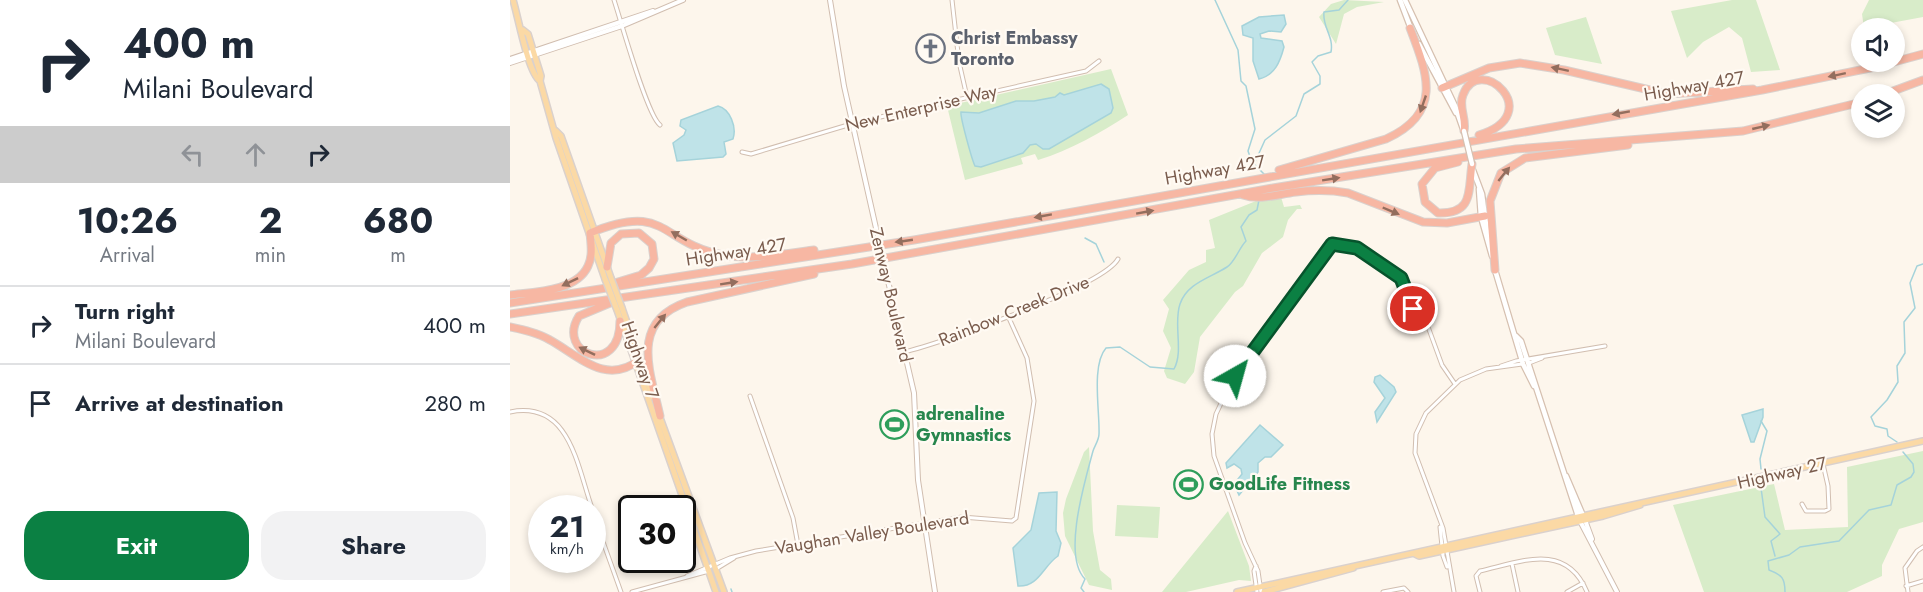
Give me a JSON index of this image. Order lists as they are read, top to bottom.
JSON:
{
  "streets": {
    "highway": ["Highway 427"],
    "main road": ["Highway 7", "Highway 27"],
    "street": [
      "New Enterprise Way",
      "Zenway Boulevard",
      "Rainbow Creek Drive",
      "Vaughan Valley Boulevard"
    ]
  },
  "crossings": [
    ["New Enterprise Way", "Zenway Boulevard"],
    ["Zenway Boulevard", "Rainbow Creek Drive"],
    ["Zenway Boulevard", "Vaughan Valley Boulevard"],
    ["Rainbow Creek Drive", "Vaughan Valley Boulevard"],
    ["Highway 7", "Vaughan Valley Boulevard"]
  ],
  "places": {
    "church": ["Christ Embassy Toronto"],
    "sports": ["adrenaline Gymnastics", "GoodLife Fitness"]
  },
  "page": {
    "turn": ["400 m", "Milani Boulevard"],
    "eta": [
      "10:26",
      "Arrival",
      "2",
      "min",
      "680",
      "m"
    ],
    "list": [
      {
        "name": "Turn right",
        "note": "Milani Boulevard",
        "value": "400 m"
      },
      {
        "name": "Arrive at destination",
        "value": "280 m"
      }
    ],
    "speed": "21 km/h",
    "limit": "30",
    "buttons": ["Exit", "Share"]
  }
}
